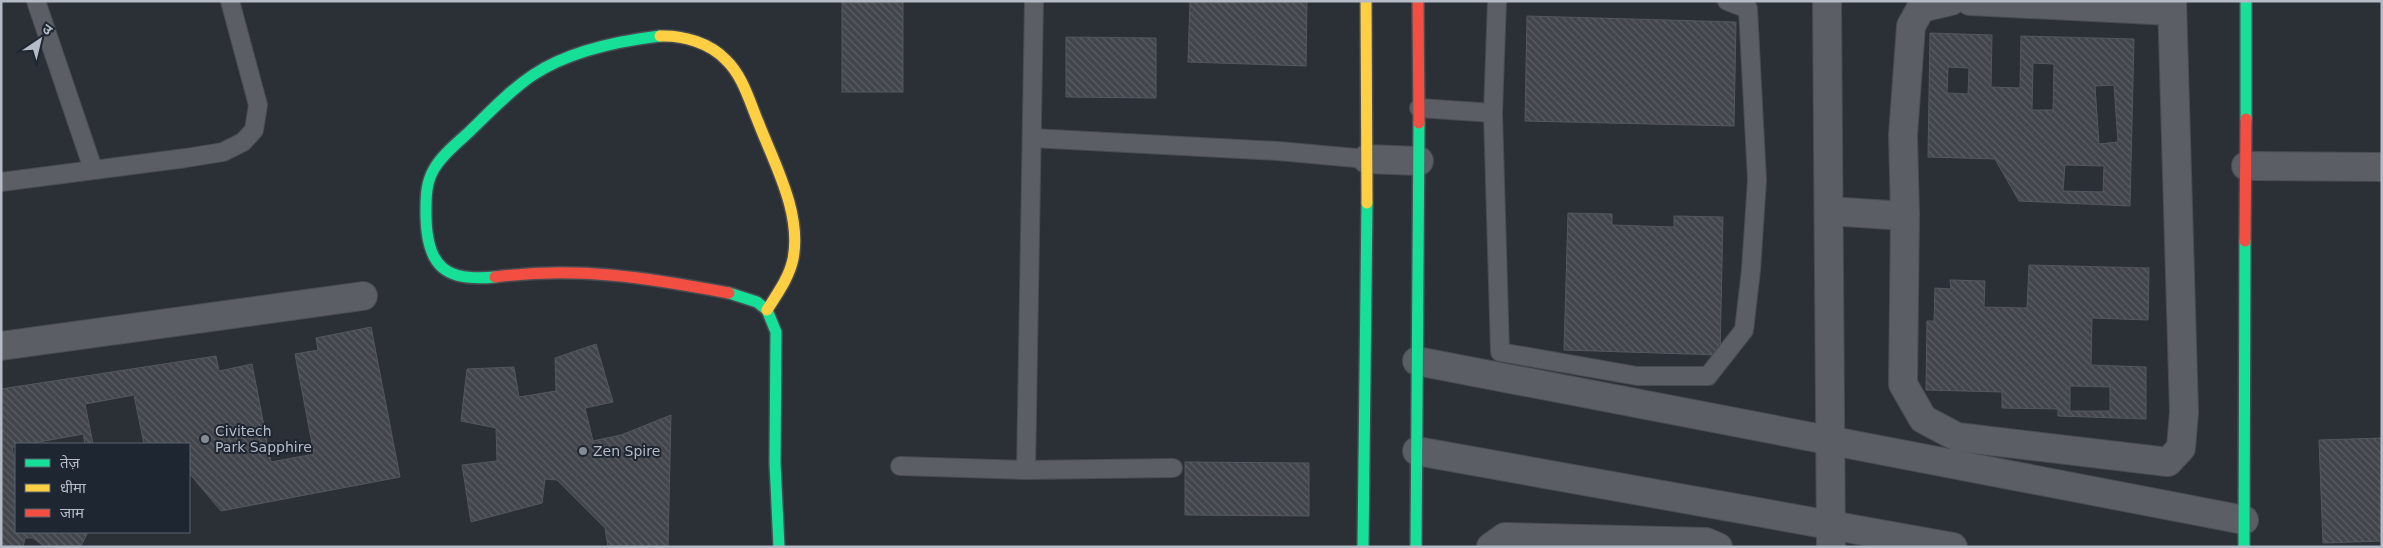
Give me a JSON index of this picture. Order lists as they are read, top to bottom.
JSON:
{
  "places": ["Civitech Park Sapphire", "Zen Spire"],
  "legend": ["तेज़", "धीमा", "जाम"],
  "north": "top right"
}
